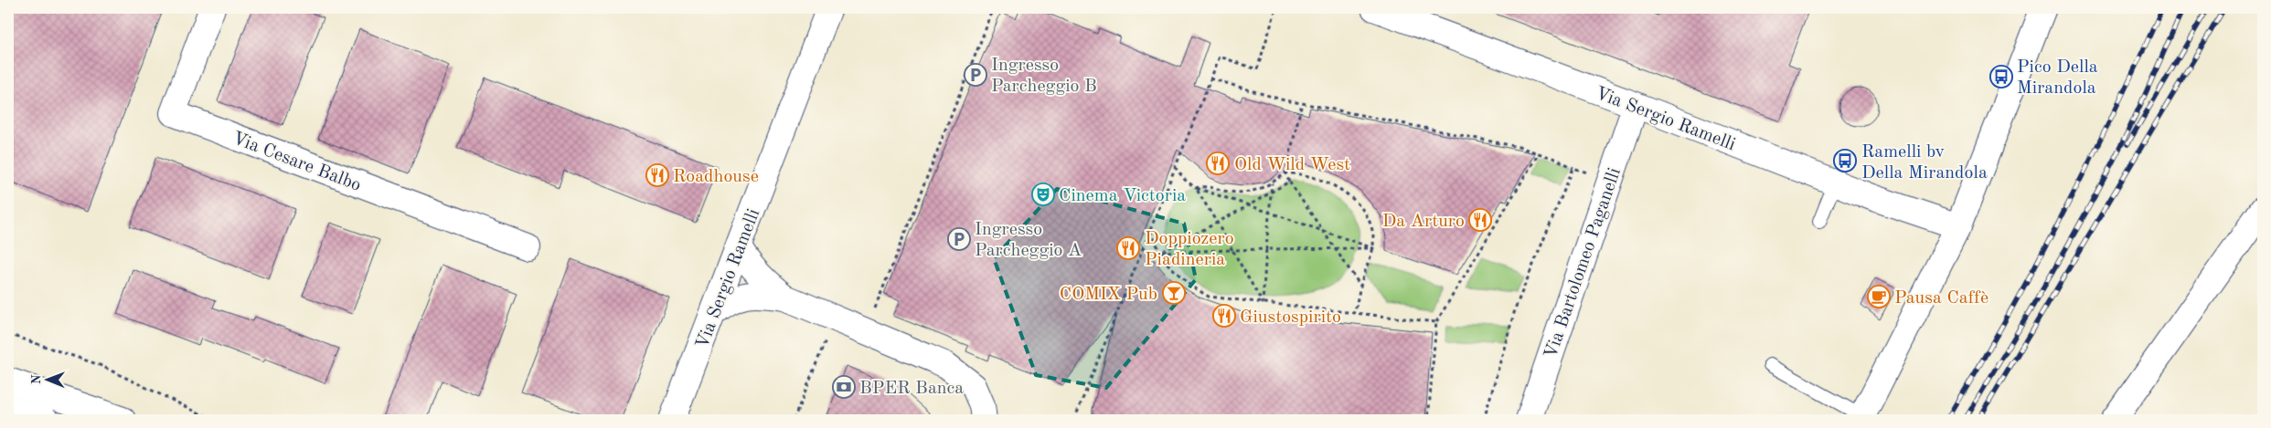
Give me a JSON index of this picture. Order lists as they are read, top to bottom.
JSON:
{
  "streets": {
    "street": ["Via Sergio Ramelli", "Via Cesare Balbo", "Via Bartolomeo Paganelli"]
  },
  "crossings": [
    ["Via Sergio Ramelli", "Via Bartolomeo Paganelli"]
  ],
  "places": {
    "parking": ["Ingresso Parcheggio B", "Ingresso Parcheggio A"],
    "bus stop": ["Pico Della Mirandola", "Ramelli bv Della Mirandola"],
    "restaurant": [
      "Old Wild West",
      "Roadhouse",
      "Da Arturo",
      "Doppiozero Piadineria",
      "Giustospirito"
    ],
    "theatre": ["Cinema Victoria"],
    "bar": ["COMIX Pub"],
    "cafe": ["Pausa Caffè"],
    "bank": ["BPER Banca"]
  },
  "north": "left"
}
